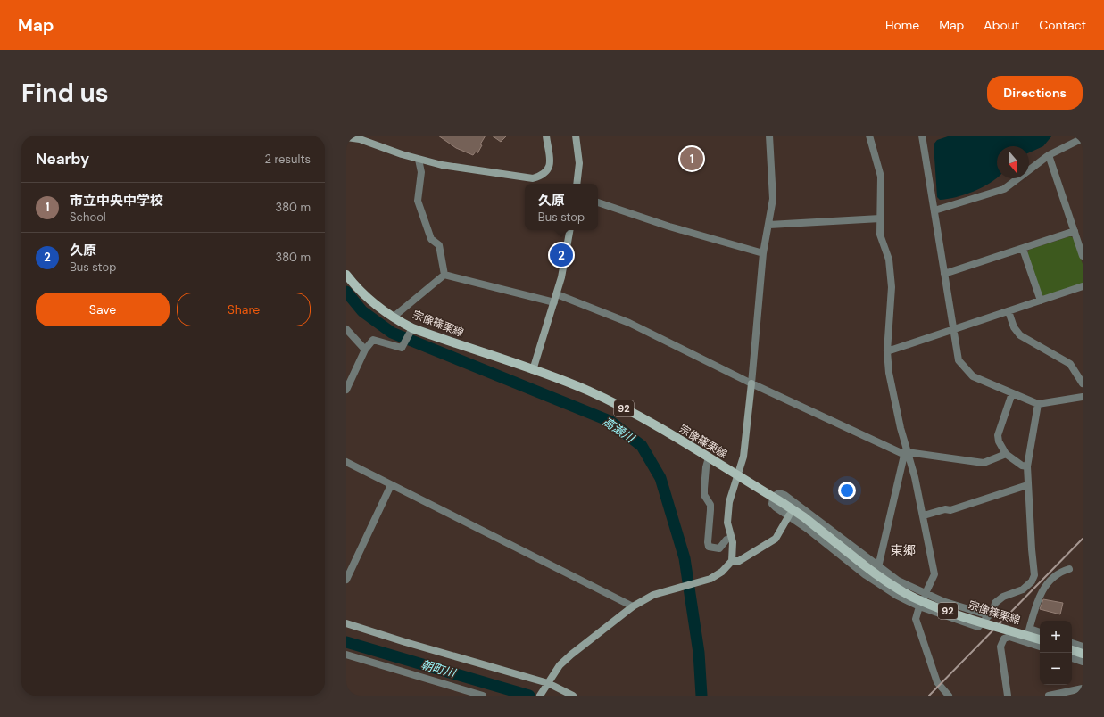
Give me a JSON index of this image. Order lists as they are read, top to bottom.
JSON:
{
  "streets": {
    "main road": ["宗像篠栗線", "92"]
  },
  "districts": ["東郷"],
  "water": ["高瀬川", "朝町川"],
  "north": "bottom",
  "page": {
    "header": "Map",
    "nav": [
      "Home",
      "Map",
      "About",
      "Contact"
    ],
    "buttons": [
      "Directions",
      ["Save", "Share"]
    ],
    "title": "Find us",
    "heading": ["Nearby", "2 results"],
    "pins": ["1", "2"],
    "list": [
      {
        "mark": "1",
        "name": "市立中央中学校",
        "note": "School",
        "value": "380 m"
      },
      {
        "mark": "2",
        "name": "久原",
        "note": "Bus stop",
        "value": "380 m"
      }
    ],
    "popup": ["久原", "Bus stop"],
    "map_buttons": ["+", "−"]
  }
}
